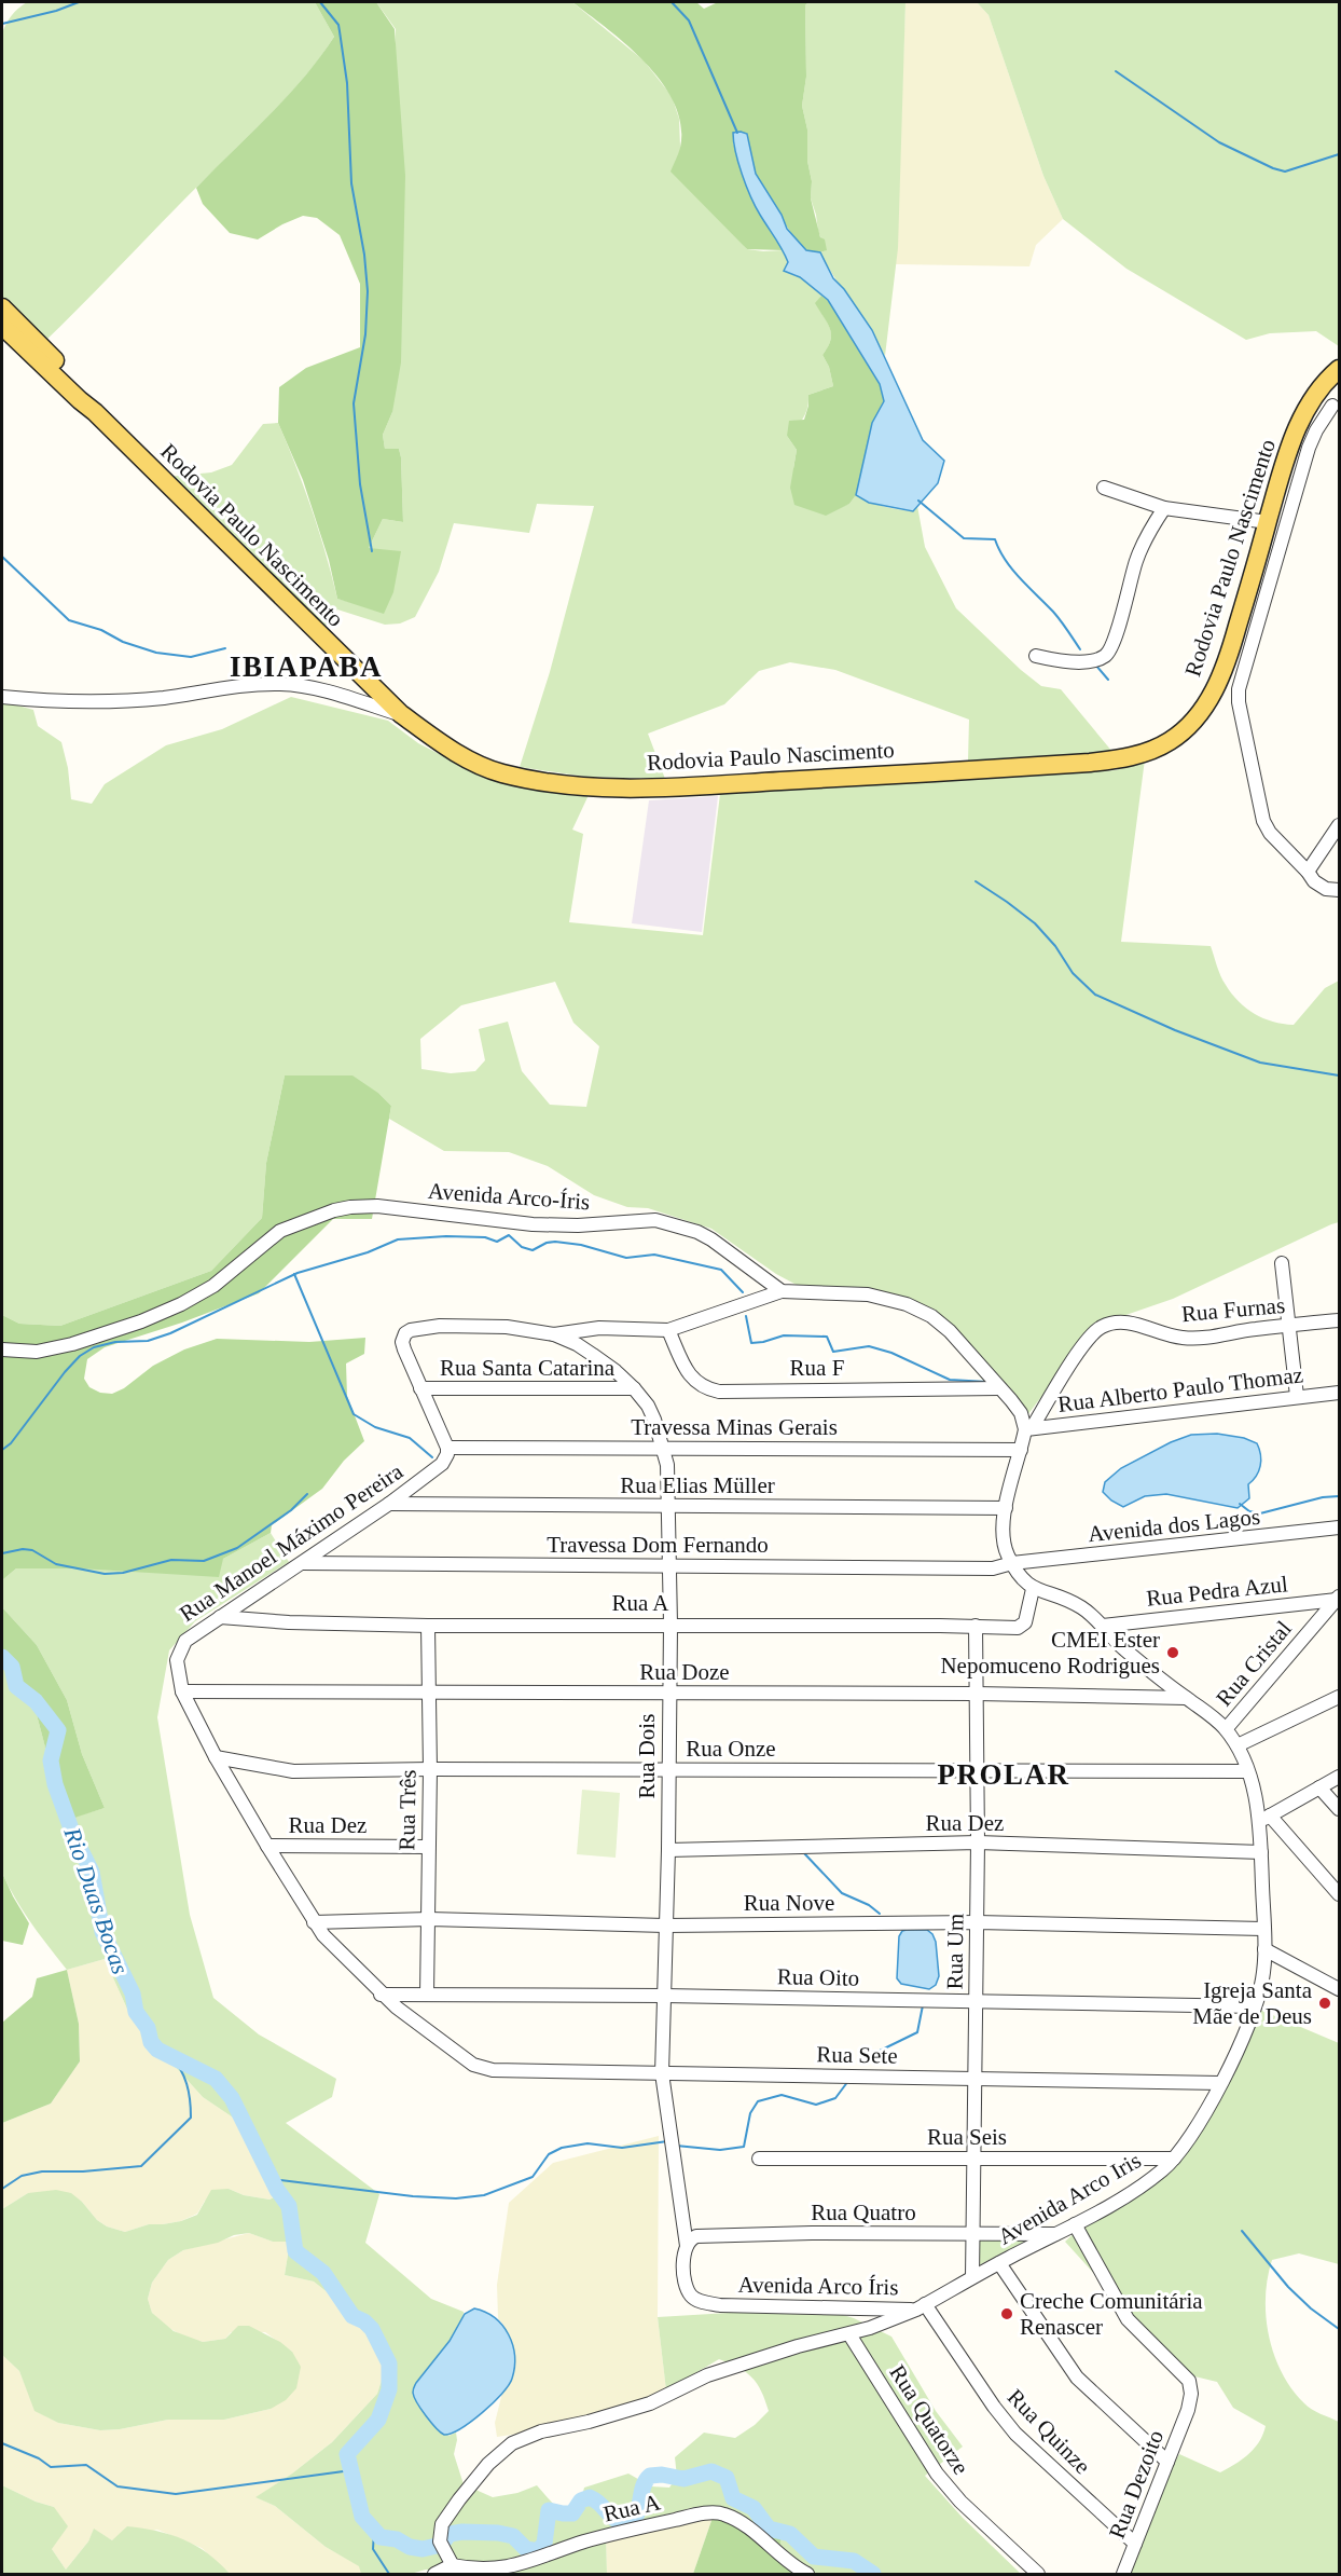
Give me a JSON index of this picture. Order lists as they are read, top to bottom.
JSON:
{
  "streets": {
    "main road": ["Rodovia Paulo Nascimento"],
    "street": [
      "Avenida Arco-Íris",
      "Rua Furnas",
      "Rua Santa Catarina",
      "Rua F",
      "Rua Alberto Paulo Thomaz",
      "Travessa Minas Gerais",
      "Rua Elias Müller",
      "Avenida dos Lagos",
      "Rua Manoel Máximo Pereira",
      "Travessa Dom Fernando",
      "Rua Pedra Azul",
      "Rua A",
      "Rua Cristal",
      "Rua Doze",
      "Rua Onze",
      "Rua Dois",
      "Rua Três",
      "Rua Dez",
      "Rua Nove",
      "Rua Um",
      "Rua Oito",
      "Rua Sete",
      "Rua Seis",
      "Avenida Arco Iris",
      "Rua Quatro",
      "Avenida Arco Íris",
      "Rua Quatorze",
      "Rua Quinze",
      "Rua Dezoito"
    ]
  },
  "crossings": [
    ["Rua Furnas", "Rua Alberto Paulo Thomaz"],
    ["Rua Santa Catarina", "Rua Dois"],
    ["Travessa Minas Gerais", "Rua Manoel Máximo Pereira"],
    ["Travessa Minas Gerais", "Rua Dois"],
    ["Rua Elias Müller", "Rua Manoel Máximo Pereira"],
    ["Rua Elias Müller", "Rua Dois"],
    ["Avenida dos Lagos", "Travessa Dom Fernando"],
    ["Rua Manoel Máximo Pereira", "Travessa Dom Fernando"],
    ["Rua Manoel Máximo Pereira", "Rua A"],
    ["Rua Manoel Máximo Pereira", "Rua Doze"],
    ["Rua Manoel Máximo Pereira", "Rua Onze"],
    ["Rua Manoel Máximo Pereira", "Rua Dez"],
    ["Rua Manoel Máximo Pereira", "Rua Nove"],
    ["Rua Manoel Máximo Pereira", "Rua Oito"],
    ["Rua Manoel Máximo Pereira", "Rua Sete"],
    ["Travessa Dom Fernando", "Rua Dois"],
    ["Rua Pedra Azul", "Rua Cristal"],
    ["Rua Pedra Azul", "Avenida Arco Iris"],
    ["Rua A", "Rua Dois"],
    ["Rua A", "Rua Três"],
    ["Rua A", "Rua Um"],
    ["Rua A", "Avenida Arco Iris"],
    ["Rua Cristal", "Avenida Arco Iris"],
    ["Rua Doze", "Rua Dois"],
    ["Rua Doze", "Rua Três"],
    ["Rua Doze", "Rua Um"],
    ["Rua Doze", "Avenida Arco Iris"],
    ["Rua Onze", "Rua Dois"],
    ["Rua Onze", "Rua Três"],
    ["Rua Onze", "Rua Um"],
    ["Rua Onze", "Avenida Arco Iris"],
    ["Rua Dois", "Rua Dez"],
    ["Rua Dois", "Rua Nove"],
    ["Rua Dois", "Rua Oito"],
    ["Rua Dois", "Rua Sete"],
    ["Rua Dois", "Rua Quatro"],
    ["Rua Dois", "Avenida Arco Íris"],
    ["Rua Três", "Rua Dez"],
    ["Rua Três", "Rua Nove"],
    ["Rua Três", "Rua Oito"],
    ["Rua Dez", "Rua Um"],
    ["Rua Dez", "Avenida Arco Iris"],
    ["Rua Nove", "Rua Um"],
    ["Rua Nove", "Avenida Arco Iris"],
    ["Rua Um", "Rua Oito"],
    ["Rua Um", "Rua Sete"],
    ["Rua Um", "Rua Seis"],
    ["Rua Um", "Avenida Arco Iris"],
    ["Rua Um", "Rua Quatro"],
    ["Rua Oito", "Avenida Arco Iris"],
    ["Rua Sete", "Avenida Arco Iris"],
    ["Rua Seis", "Avenida Arco Iris"],
    ["Avenida Arco Iris", "Rua Quatro"],
    ["Avenida Arco Iris", "Avenida Arco Íris"],
    ["Avenida Arco Iris", "Rua Quatorze"],
    ["Avenida Arco Iris", "Rua Quinze"],
    ["Avenida Arco Iris", "Rua Dezoito"],
    ["Rua Quatro", "Avenida Arco Íris"],
    ["Avenida Arco Íris", "Rua Quinze"],
    ["Rua Quinze", "Rua Dezoito"]
  ],
  "districts": ["IBIAPABA", "PROLAR"],
  "water": ["Rio Duas Bocas"],
  "places": ["CMEI Ester Nepomuceno Rodrigues", "Igreja Santa Mãe de Deus", "Creche Comunitária Renascer"]
}
